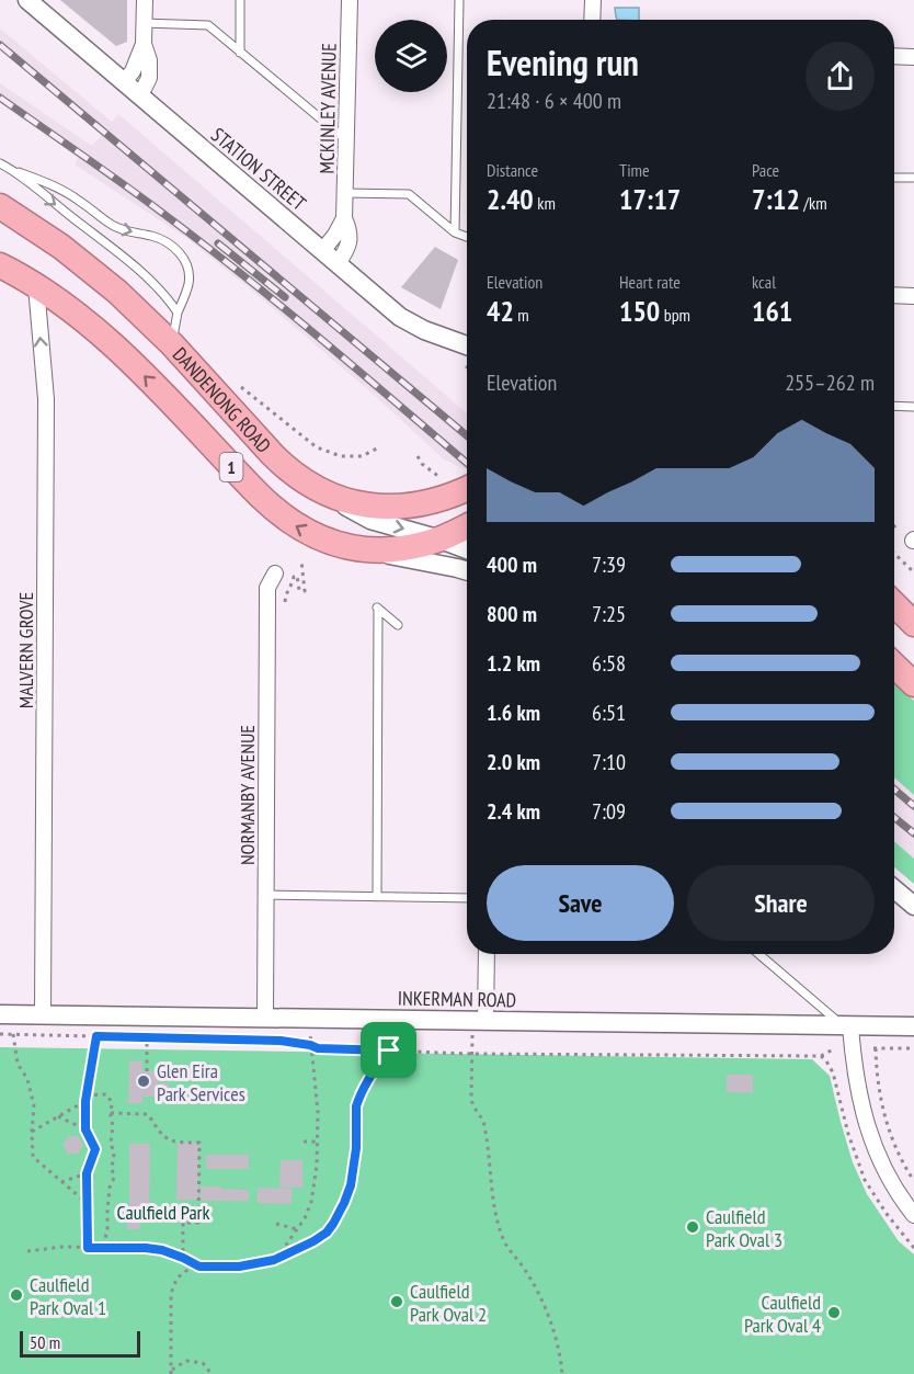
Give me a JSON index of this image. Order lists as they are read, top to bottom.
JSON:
{
  "streets": {
    "highway": ["DANDENONG ROAD", "1"],
    "street": [
      "MCKINLEY AVENUE",
      "STATION STREET",
      "MALVERN GROVE",
      "NORMANBY AVENUE",
      "INKERMAN ROAD"
    ]
  },
  "crossings": [
    ["MCKINLEY AVENUE", "STATION STREET"],
    ["DANDENONG ROAD", "MALVERN GROVE"],
    ["MALVERN GROVE", "INKERMAN ROAD"],
    ["NORMANBY AVENUE", "INKERMAN ROAD"]
  ],
  "one_way": ["MALVERN GROVE"],
  "parks": ["Caulfield Park"],
  "places": [
    "Glen Eira Park Services",
    "Caulfield Park Oval 3",
    "Caulfield Park Oval 1",
    "Caulfield Park Oval 2",
    "Caulfield Park Oval 4"
  ],
  "scale_bar": "50 m",
  "page": {
    "heading": ["Evening run", "21:48 · 6 × 400 m"],
    "stats": [
      ["Distance", "2.40 km"],
      ["Time", "17:17"],
      ["Pace", "7:12 /km"],
      ["Elevation", "42 m"],
      ["Heart rate", "150 bpm"],
      ["kcal", "161"]
    ],
    "chart": ["Elevation", "255–262 m"],
    "list": [
      {
        "name": "400 m",
        "note": "7:39"
      },
      {
        "name": "800 m",
        "note": "7:25"
      },
      {
        "name": "1.2 km",
        "note": "6:58"
      },
      {
        "name": "1.6 km",
        "note": "6:51"
      },
      {
        "name": "2.0 km",
        "note": "7:10"
      },
      {
        "name": "2.4 km",
        "note": "7:09"
      }
    ],
    "buttons": ["Save", "Share"],
    "scale": "50 m"
  }
}
